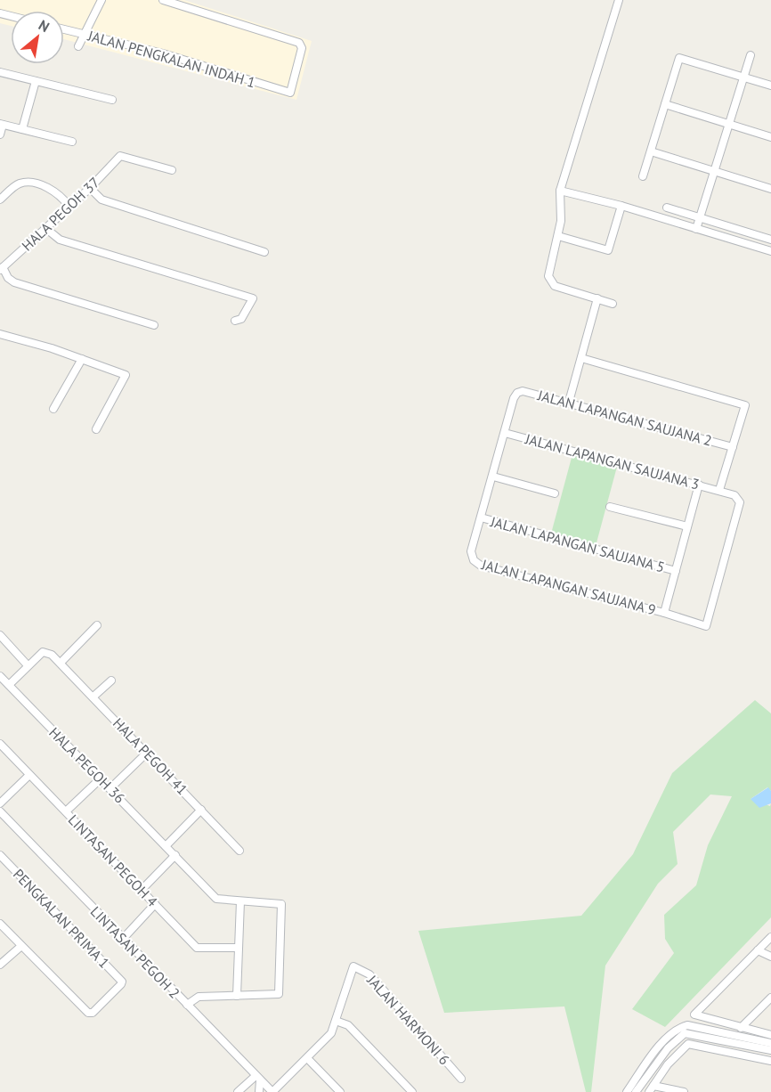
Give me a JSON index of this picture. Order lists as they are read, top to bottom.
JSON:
{
  "streets": {
    "street": [
      "JALAN PENGKALAN INDAH 1",
      "HALA PEGOH 37",
      "JALAN LAPANGAN SAUJANA 2",
      "JALAN LAPANGAN SAUJANA 3",
      "JALAN LAPANGAN SAUJANA 5",
      "JALAN LAPANGAN SAUJANA 9",
      "HALA PEGOH 41",
      "HALA PEGOH 36",
      "LINTASAN PEGOH 4",
      "PENGKALAN PRIMA 1",
      "LINTASAN PEGOH 2",
      "JALAN HARMONI 6"
    ]
  },
  "crossings": [
    ["JALAN LAPANGAN SAUJANA 2", "JALAN LAPANGAN SAUJANA 3"],
    ["JALAN LAPANGAN SAUJANA 3", "JALAN LAPANGAN SAUJANA 9"],
    ["JALAN LAPANGAN SAUJANA 5", "JALAN LAPANGAN SAUJANA 9"]
  ],
  "north": "top right"
}
